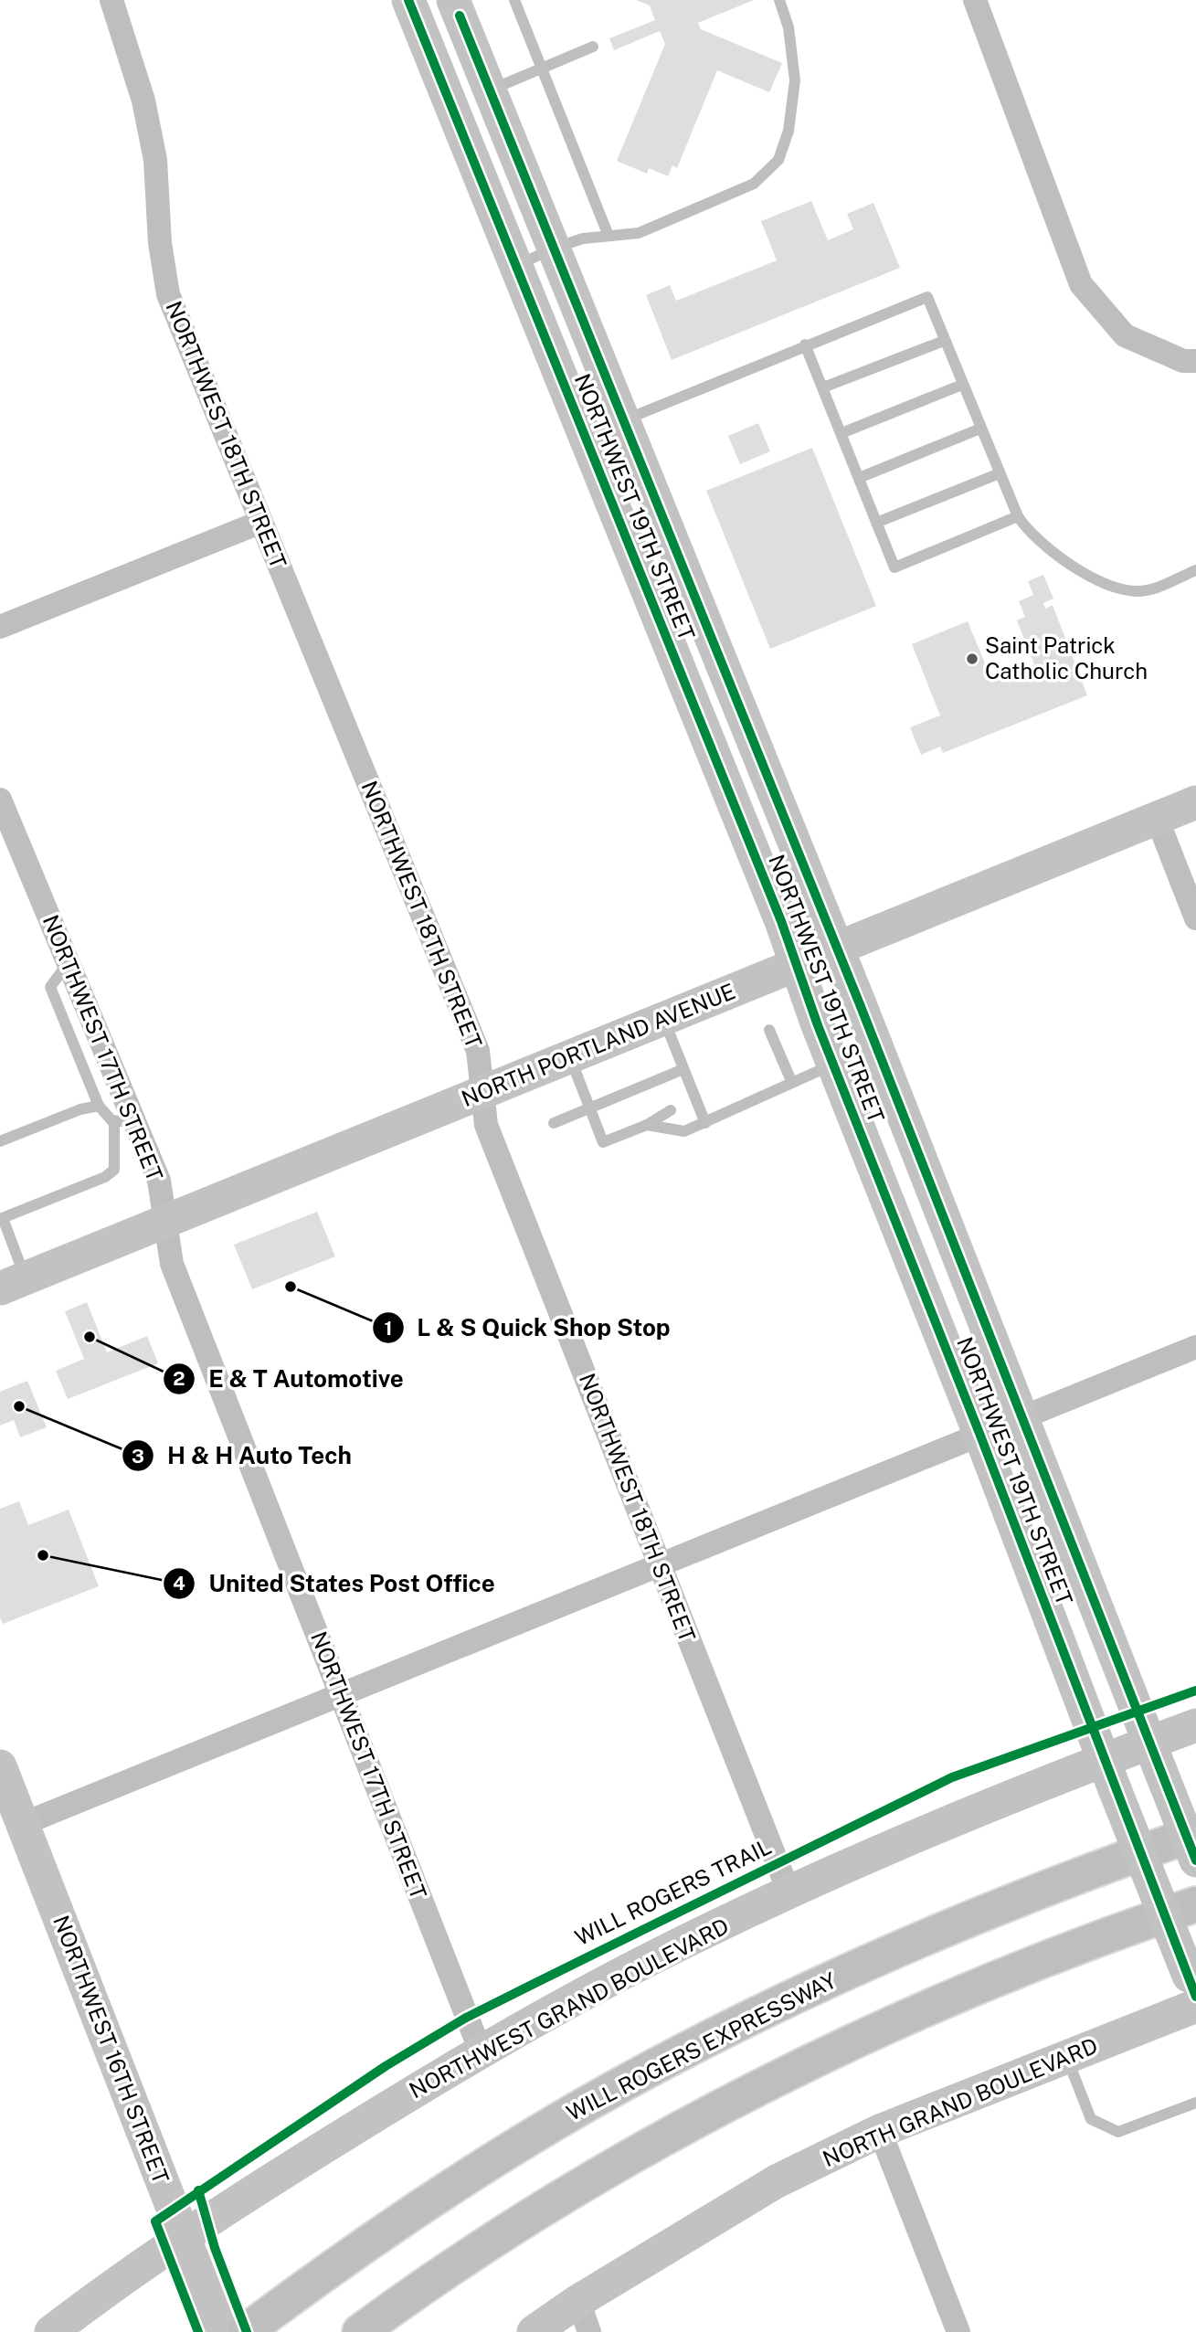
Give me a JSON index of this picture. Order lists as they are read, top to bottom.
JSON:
{
  "streets": {
    "highway": ["WILL ROGERS EXPRESSWAY"],
    "street": [
      "NORTHWEST 18TH STREET",
      "NORTHWEST 19TH STREET",
      "NORTH PORTLAND AVENUE",
      "NORTHWEST 17TH STREET",
      "NORTHWEST GRAND BOULEVARD",
      "NORTHWEST 16TH STREET",
      "NORTH GRAND BOULEVARD"
    ],
    "cycle path": ["WILL ROGERS TRAIL"]
  },
  "crossings": [
    ["NORTHWEST 18TH STREET", "NORTH PORTLAND AVENUE"],
    ["NORTHWEST 18TH STREET", "NORTHWEST GRAND BOULEVARD"],
    ["NORTHWEST 19TH STREET", "NORTH PORTLAND AVENUE"],
    ["NORTHWEST 19TH STREET", "NORTHWEST GRAND BOULEVARD"],
    ["NORTHWEST 19TH STREET", "NORTH GRAND BOULEVARD"],
    ["NORTH PORTLAND AVENUE", "NORTHWEST 17TH STREET"],
    ["NORTHWEST 17TH STREET", "NORTHWEST GRAND BOULEVARD"],
    ["NORTHWEST GRAND BOULEVARD", "NORTHWEST 16TH STREET"]
  ],
  "places": [
    "Saint Patrick Catholic Church",
    "L & S Quick Shop Stop",
    "E & T Automotive",
    "H & H Auto Tech",
    "United States Post Office"
  ]
}
